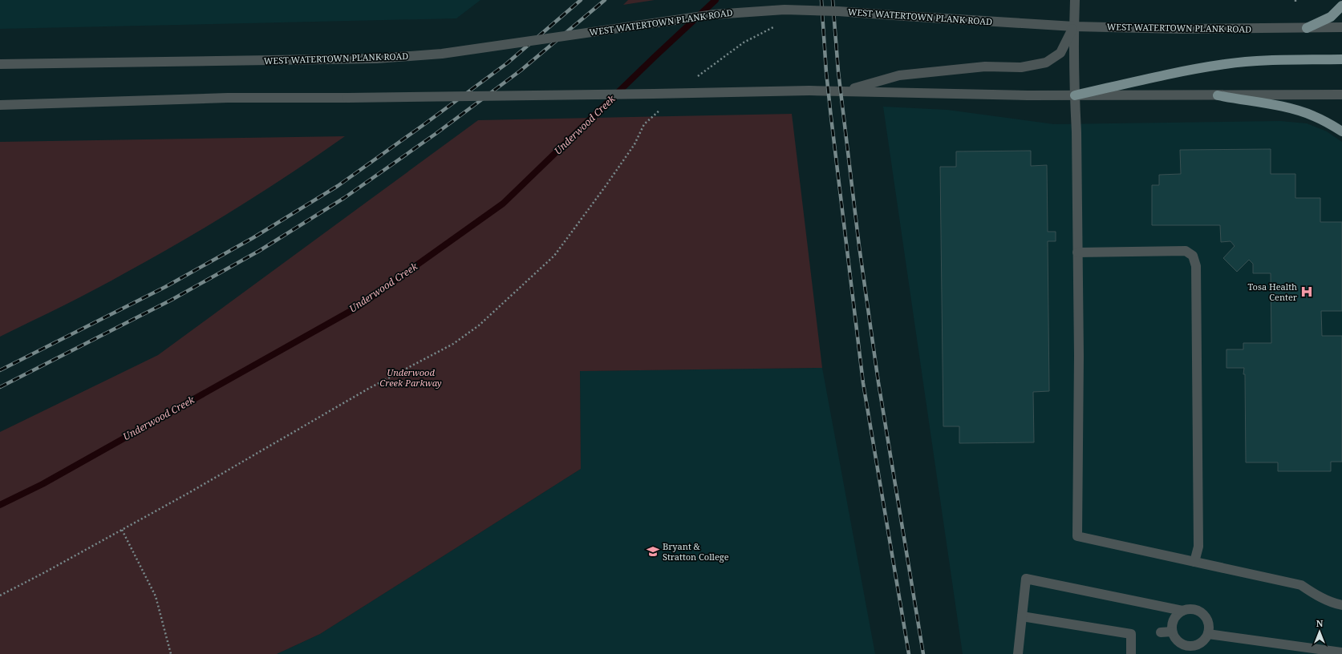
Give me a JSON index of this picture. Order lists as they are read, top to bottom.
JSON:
{
  "streets": {
    "street": ["WEST WATERTOWN PLANK ROAD"]
  },
  "water": ["Underwood Creek"],
  "parks": ["Underwood Creek Parkway"],
  "places": {
    "hospital": ["Tosa Health Center"],
    "school or university": ["Bryant & Stratton College"]
  },
  "north": "top"
}
